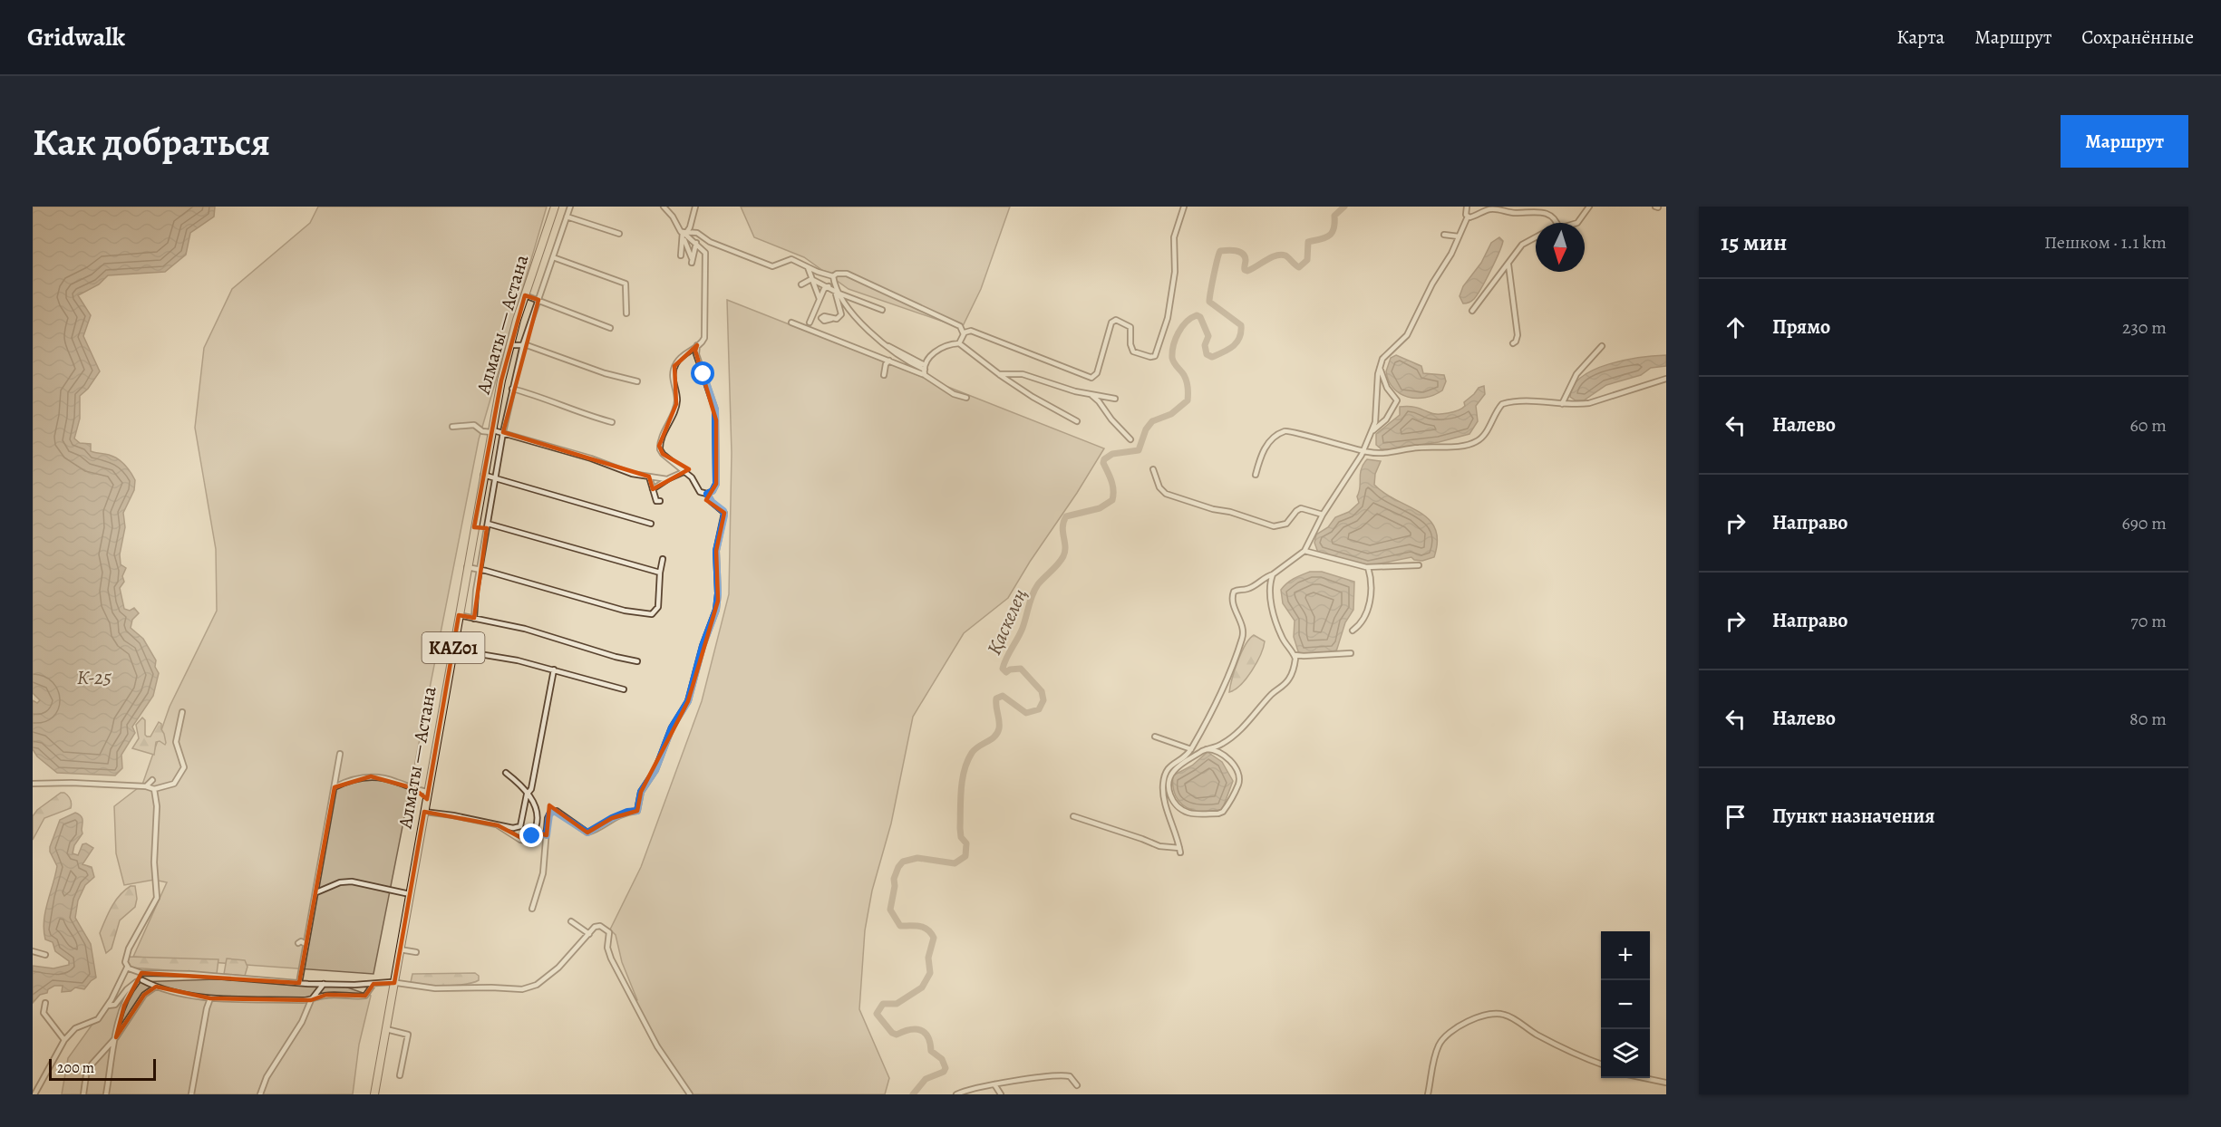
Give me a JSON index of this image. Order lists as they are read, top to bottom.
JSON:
{
  "streets": {
    "highway": ["Алматы — Астана", "KАZ01"]
  },
  "water": ["Қаскелең", "К-25"],
  "scale_bar": "200 m",
  "north": "bottom",
  "page": {
    "header": "Gridwalk",
    "nav": ["Карта", "Маршрут", "Сохранённые"],
    "buttons": "Маршрут",
    "title": "Как добраться",
    "heading": ["15 мин", "Пешком · 1.1 km"],
    "list": [
      ["Прямо", "230 m"],
      ["Налево", "60 m"],
      ["Направо", "690 m"],
      ["Направо", "70 m"],
      ["Налево", "80 m"],
      "Пункт назначения"
    ],
    "map_buttons": ["+", "−"],
    "scale": "200 m"
  }
}
